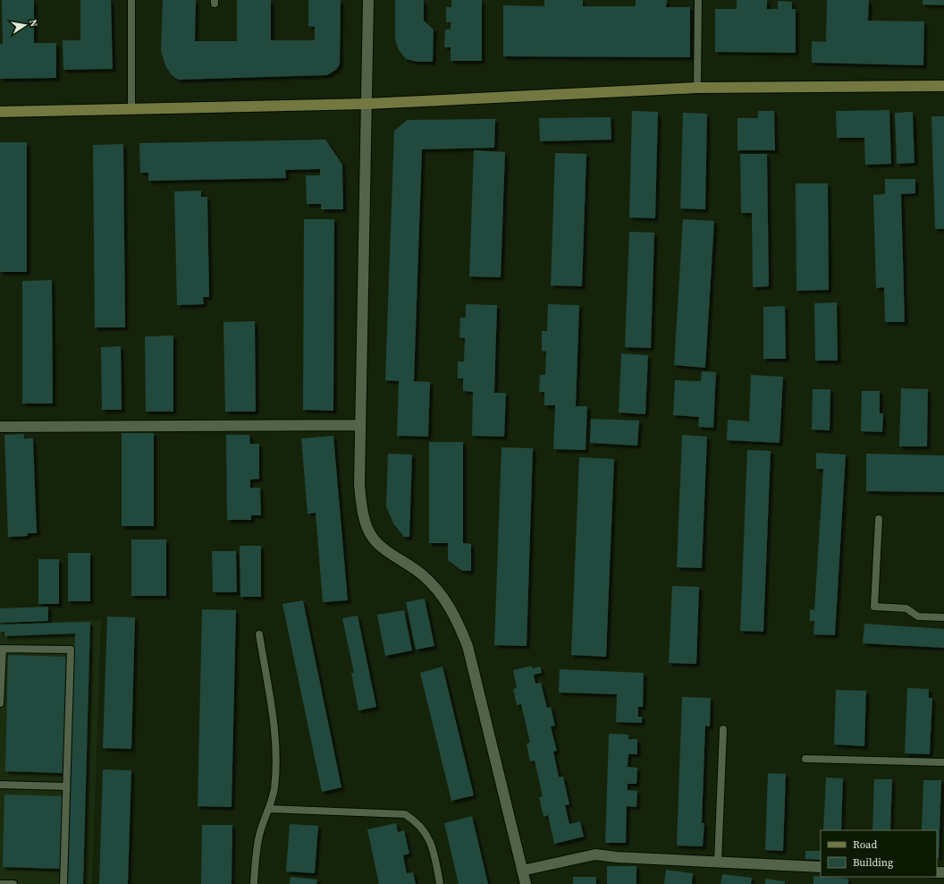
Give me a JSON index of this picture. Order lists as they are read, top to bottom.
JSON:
{
  "legend": ["Road", "Building"],
  "north": "right"
}
